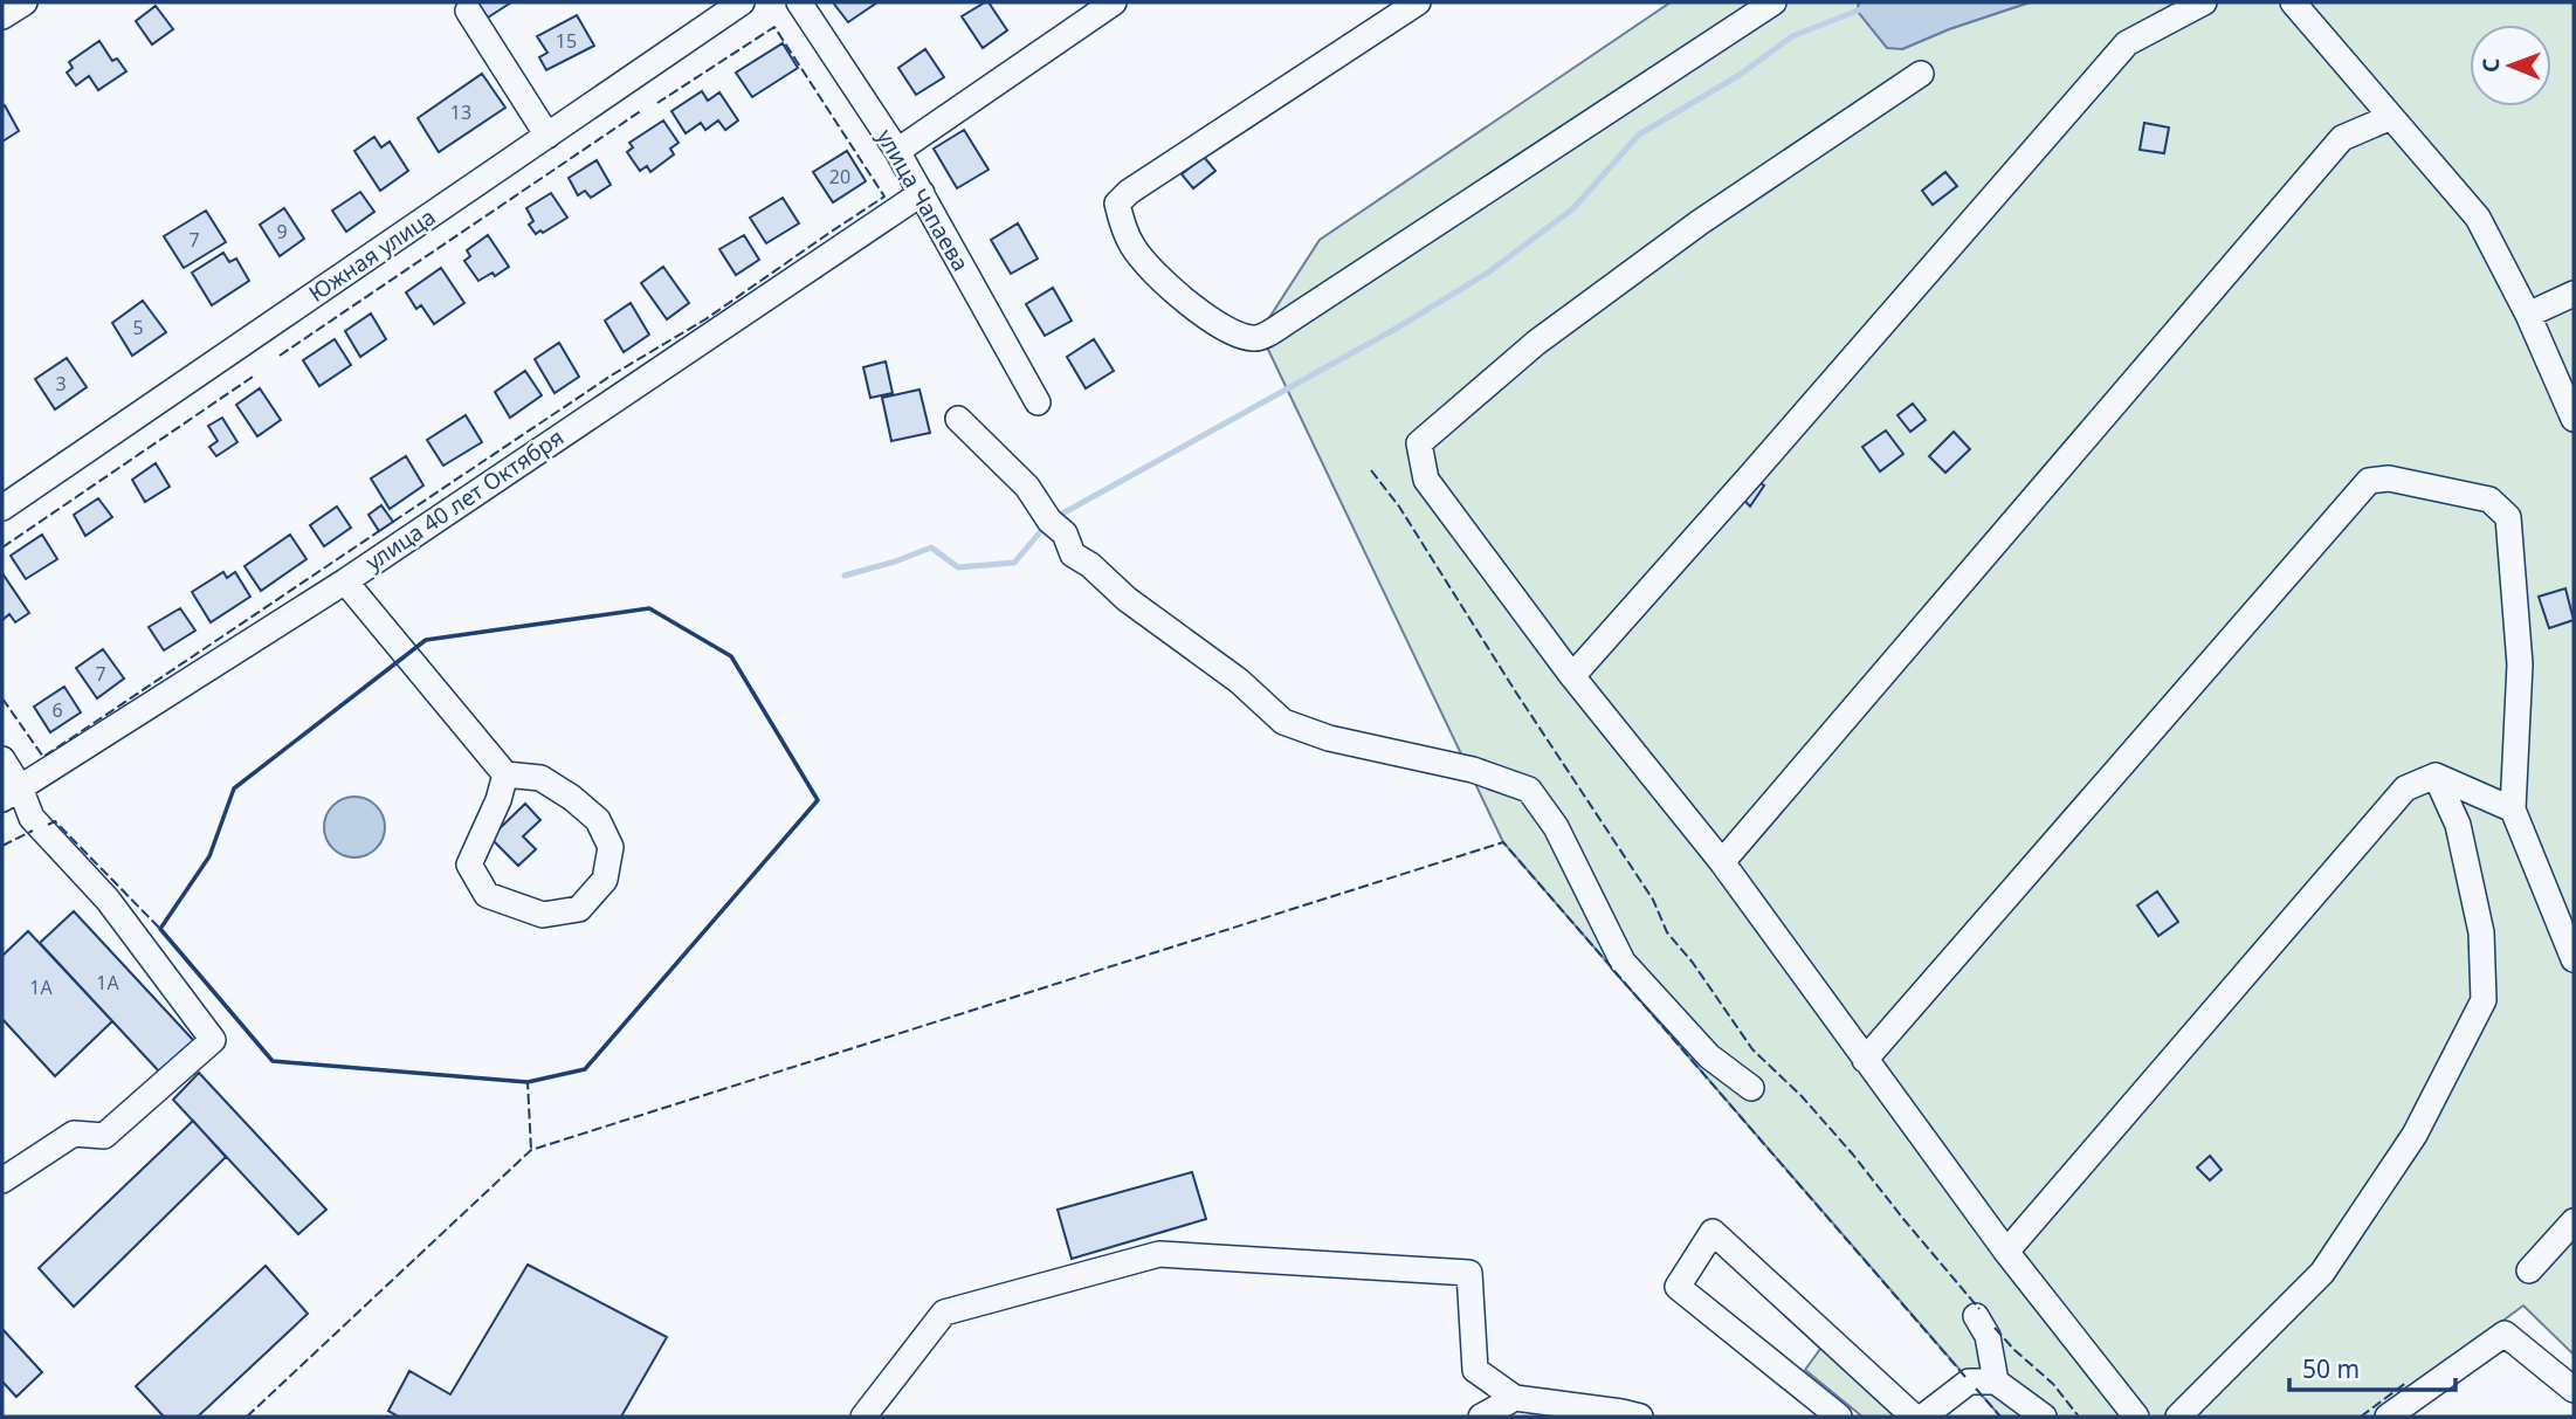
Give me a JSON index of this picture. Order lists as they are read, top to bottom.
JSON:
{
  "streets": {
    "street": ["улица Чапаева", "Южная улица", "улица 40 лет Октября"]
  },
  "crossings": [
    ["улица Чапаева", "улица 40 лет Октября"]
  ],
  "house_numbers": [
    "15",
    "13",
    "20",
    "9",
    "7",
    "5",
    "3",
    "7",
    "6",
    "1А",
    "1А"
  ],
  "scale_bar": "50 m",
  "north": "left"
}
